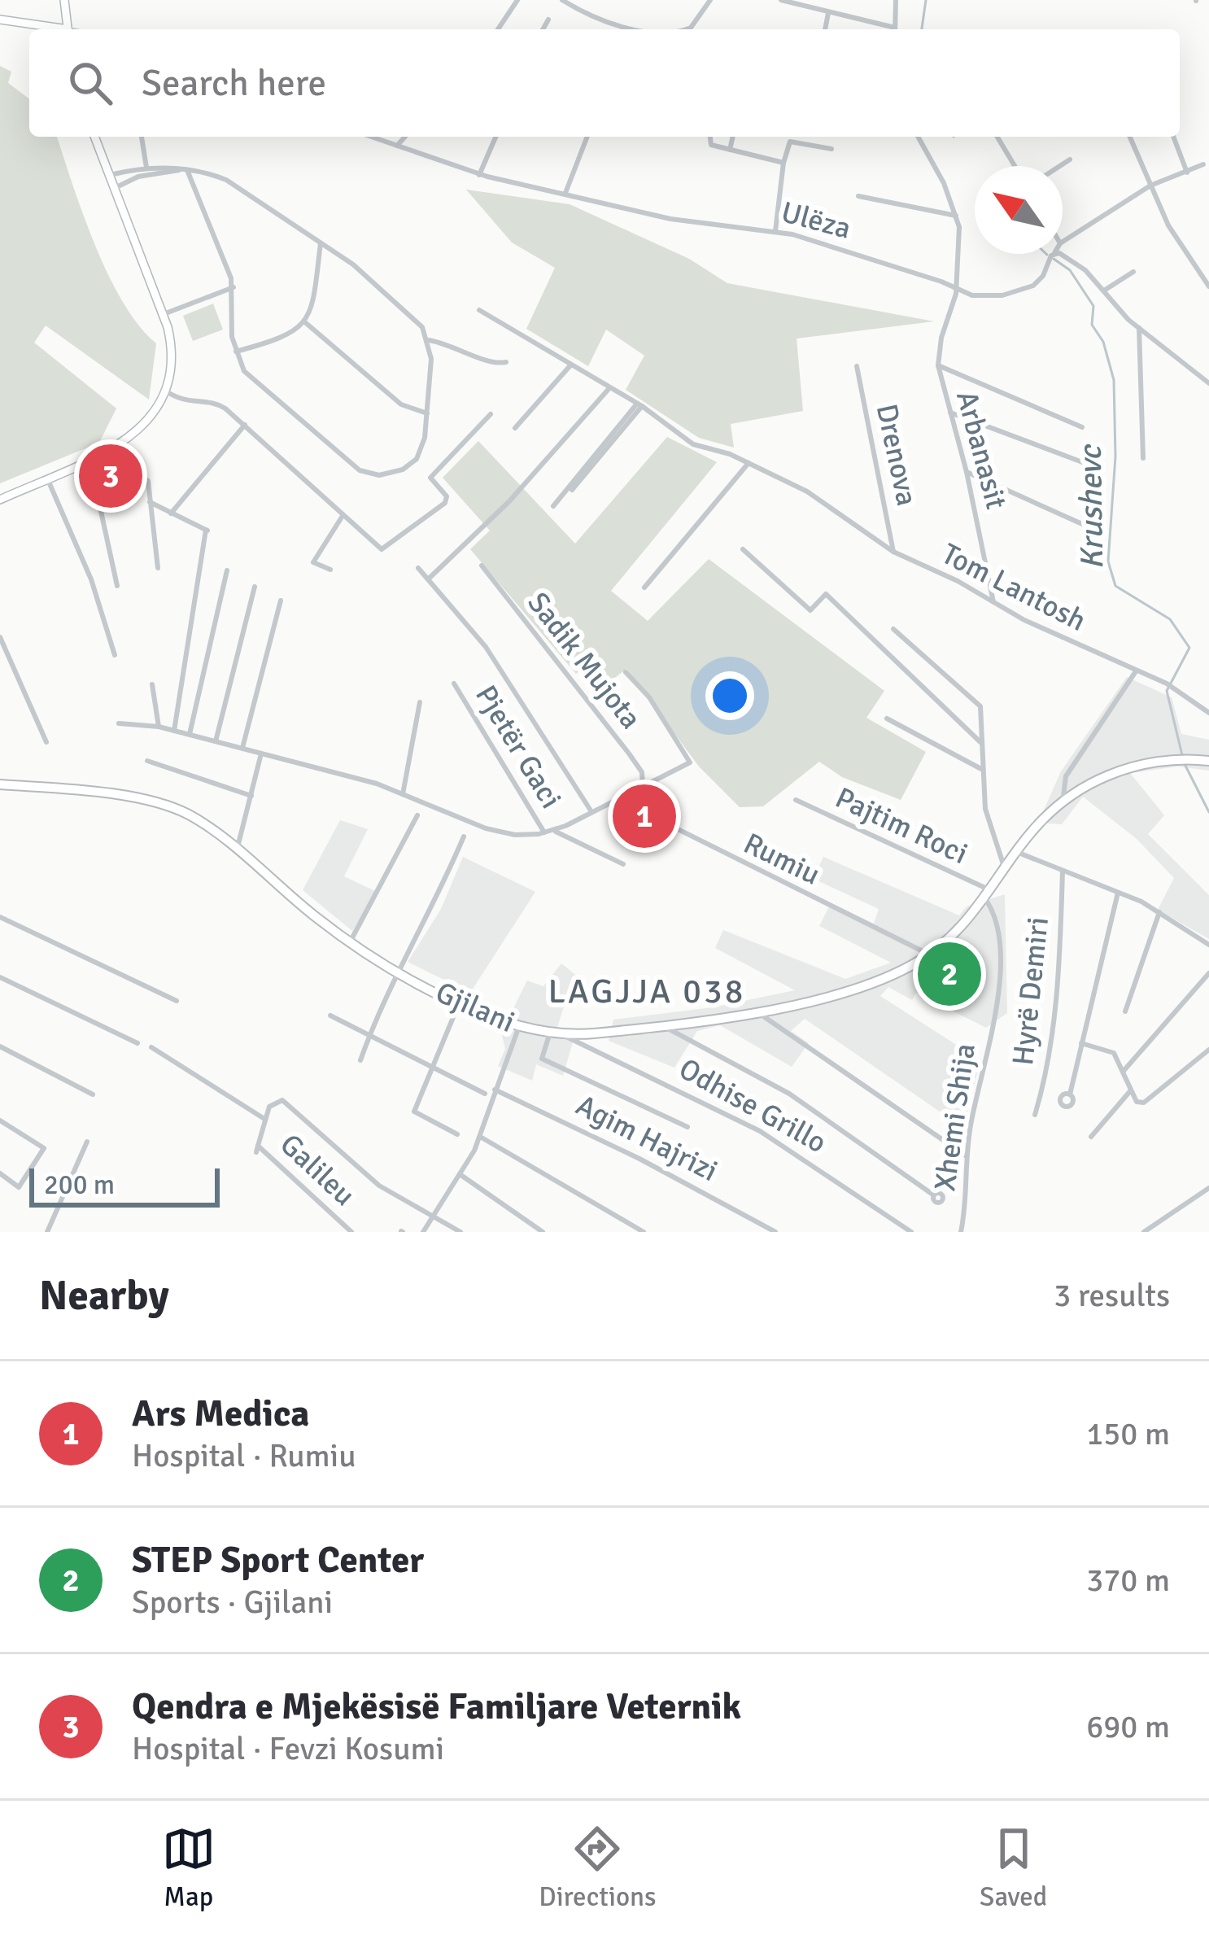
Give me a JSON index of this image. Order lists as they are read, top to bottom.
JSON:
{
  "streets": {
    "main road": ["Gjilani"],
    "street": [
      "Ulëza",
      "Arbanasit",
      "Drenova",
      "Tom Lantosh",
      "Sadik Mujota",
      "Pjetër Gaci",
      "Pajtim Roci",
      "Rumiu",
      "Hyrë Demiri",
      "Odhise Grillo",
      "Xhemi Shija",
      "Agim Hajrizi",
      "Galileu"
    ]
  },
  "crossings": [
    ["Ulëza", "Arbanasit"],
    ["Arbanasit", "Tom Lantosh"],
    ["Drenova", "Tom Lantosh"],
    ["Pajtim Roci", "Gjilani"],
    ["Pajtim Roci", "Xhemi Shija"],
    ["Rumiu", "Gjilani"],
    ["Gjilani", "Odhise Grillo"],
    ["Gjilani", "Xhemi Shija"]
  ],
  "districts": ["LAGJJA 038"],
  "water": ["Krushevc"],
  "scale_bar": "200 m",
  "north": "top left",
  "page": {
    "search": "Search here",
    "pins": ["3", "1", "2"],
    "scale": "200 m",
    "heading": ["Nearby", "3 results"],
    "list": [
      {
        "mark": "1",
        "name": "Ars Medica",
        "note": "Hospital · Rumiu",
        "value": "150 m"
      },
      {
        "mark": "2",
        "name": "STEP Sport Center",
        "note": "Sports · Gjilani",
        "value": "370 m"
      },
      {
        "mark": "3",
        "name": "Qendra e Mjekësisë Familjare Veternik",
        "note": "Hospital · Fevzi Kosumi",
        "value": "690 m"
      }
    ],
    "nav": ["Map", "Directions", "Saved"]
  }
}
